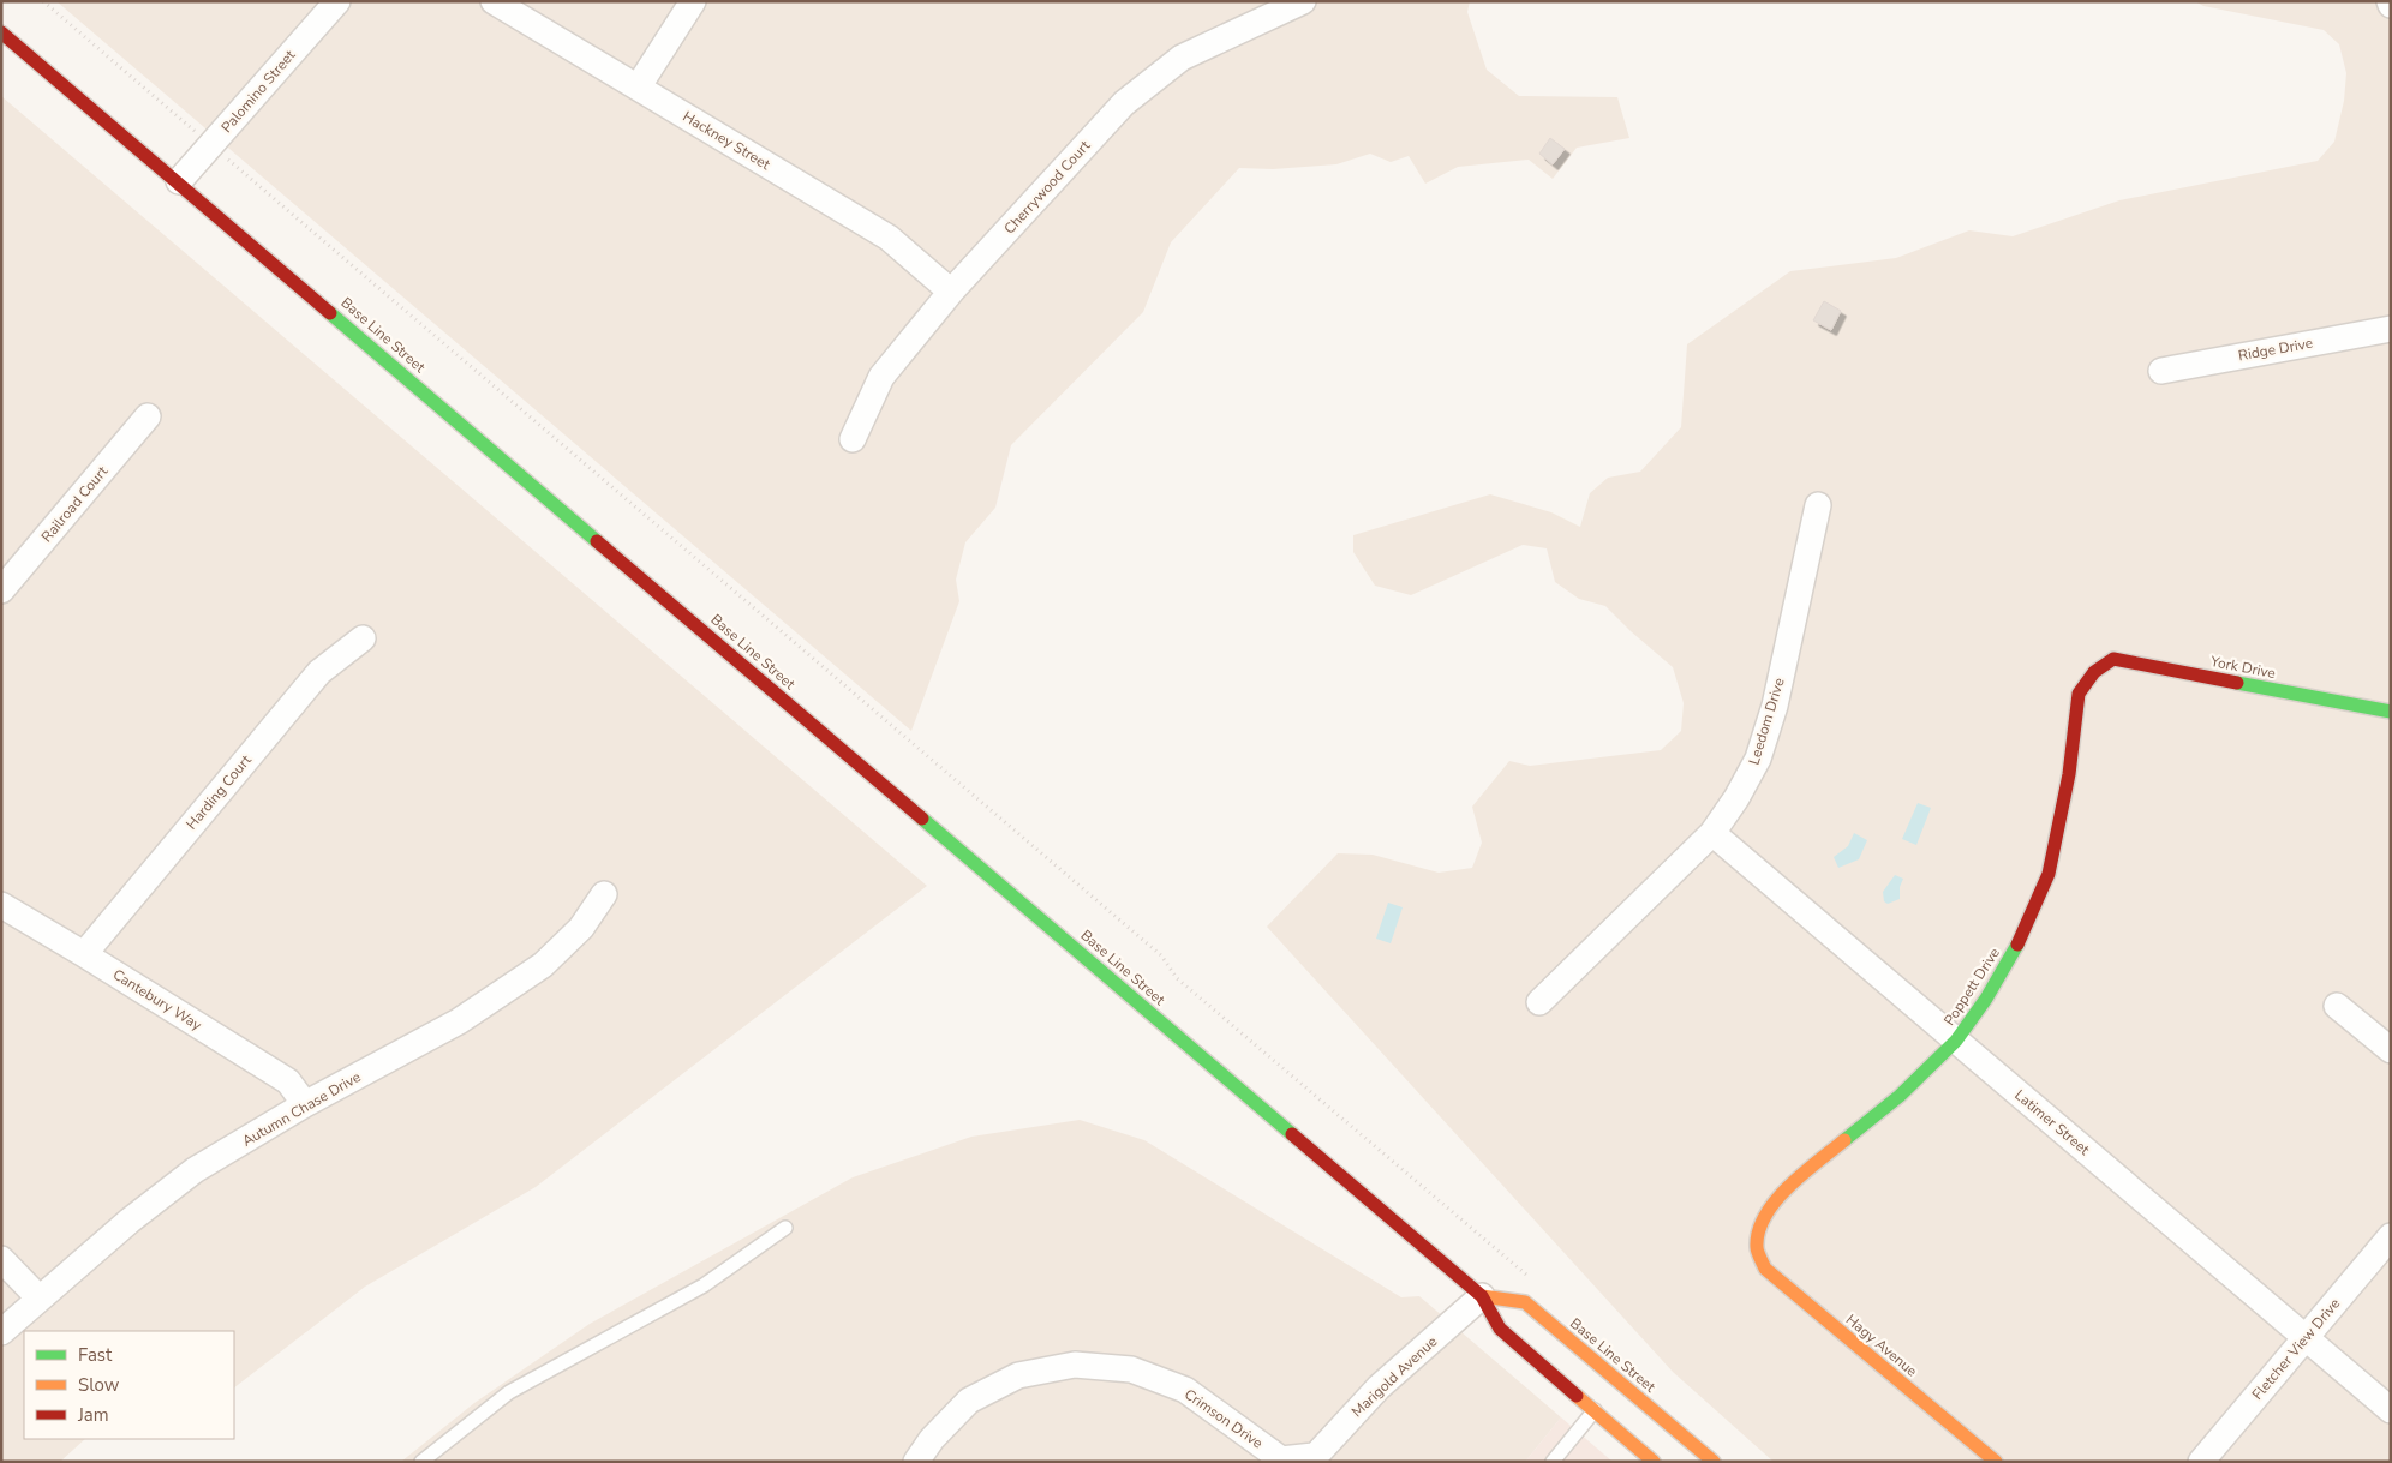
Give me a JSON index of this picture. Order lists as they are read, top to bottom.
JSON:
{
  "streets": {
    "main road": [
      "Base Line Street",
      "York Drive",
      "Poppett Drive",
      "Hagy Avenue"
    ],
    "street": [
      "Palomino Street",
      "Hackney Street",
      "Cherrywood Court",
      "Ridge Drive",
      "Railroad Court",
      "Leedom Drive",
      "Harding Court",
      "Cantebury Way",
      "Autumn Chase Drive",
      "Latimer Street",
      "Fletcher View Drive",
      "Marigold Avenue",
      "Crimson Drive"
    ]
  },
  "crossings": [
    ["Palomino Street", "Base Line Street"],
    ["Hackney Street", "Cherrywood Court"],
    ["Base Line Street", "Marigold Avenue"],
    ["York Drive", "Poppett Drive"],
    ["Leedom Drive", "Latimer Street"],
    ["Harding Court", "Cantebury Way"],
    ["Poppett Drive", "Latimer Street"],
    ["Poppett Drive", "Hagy Avenue"],
    ["Cantebury Way", "Autumn Chase Drive"],
    ["Latimer Street", "Fletcher View Drive"],
    ["Marigold Avenue", "Crimson Drive"]
  ],
  "legend": ["Fast", "Slow", "Jam"]
}
